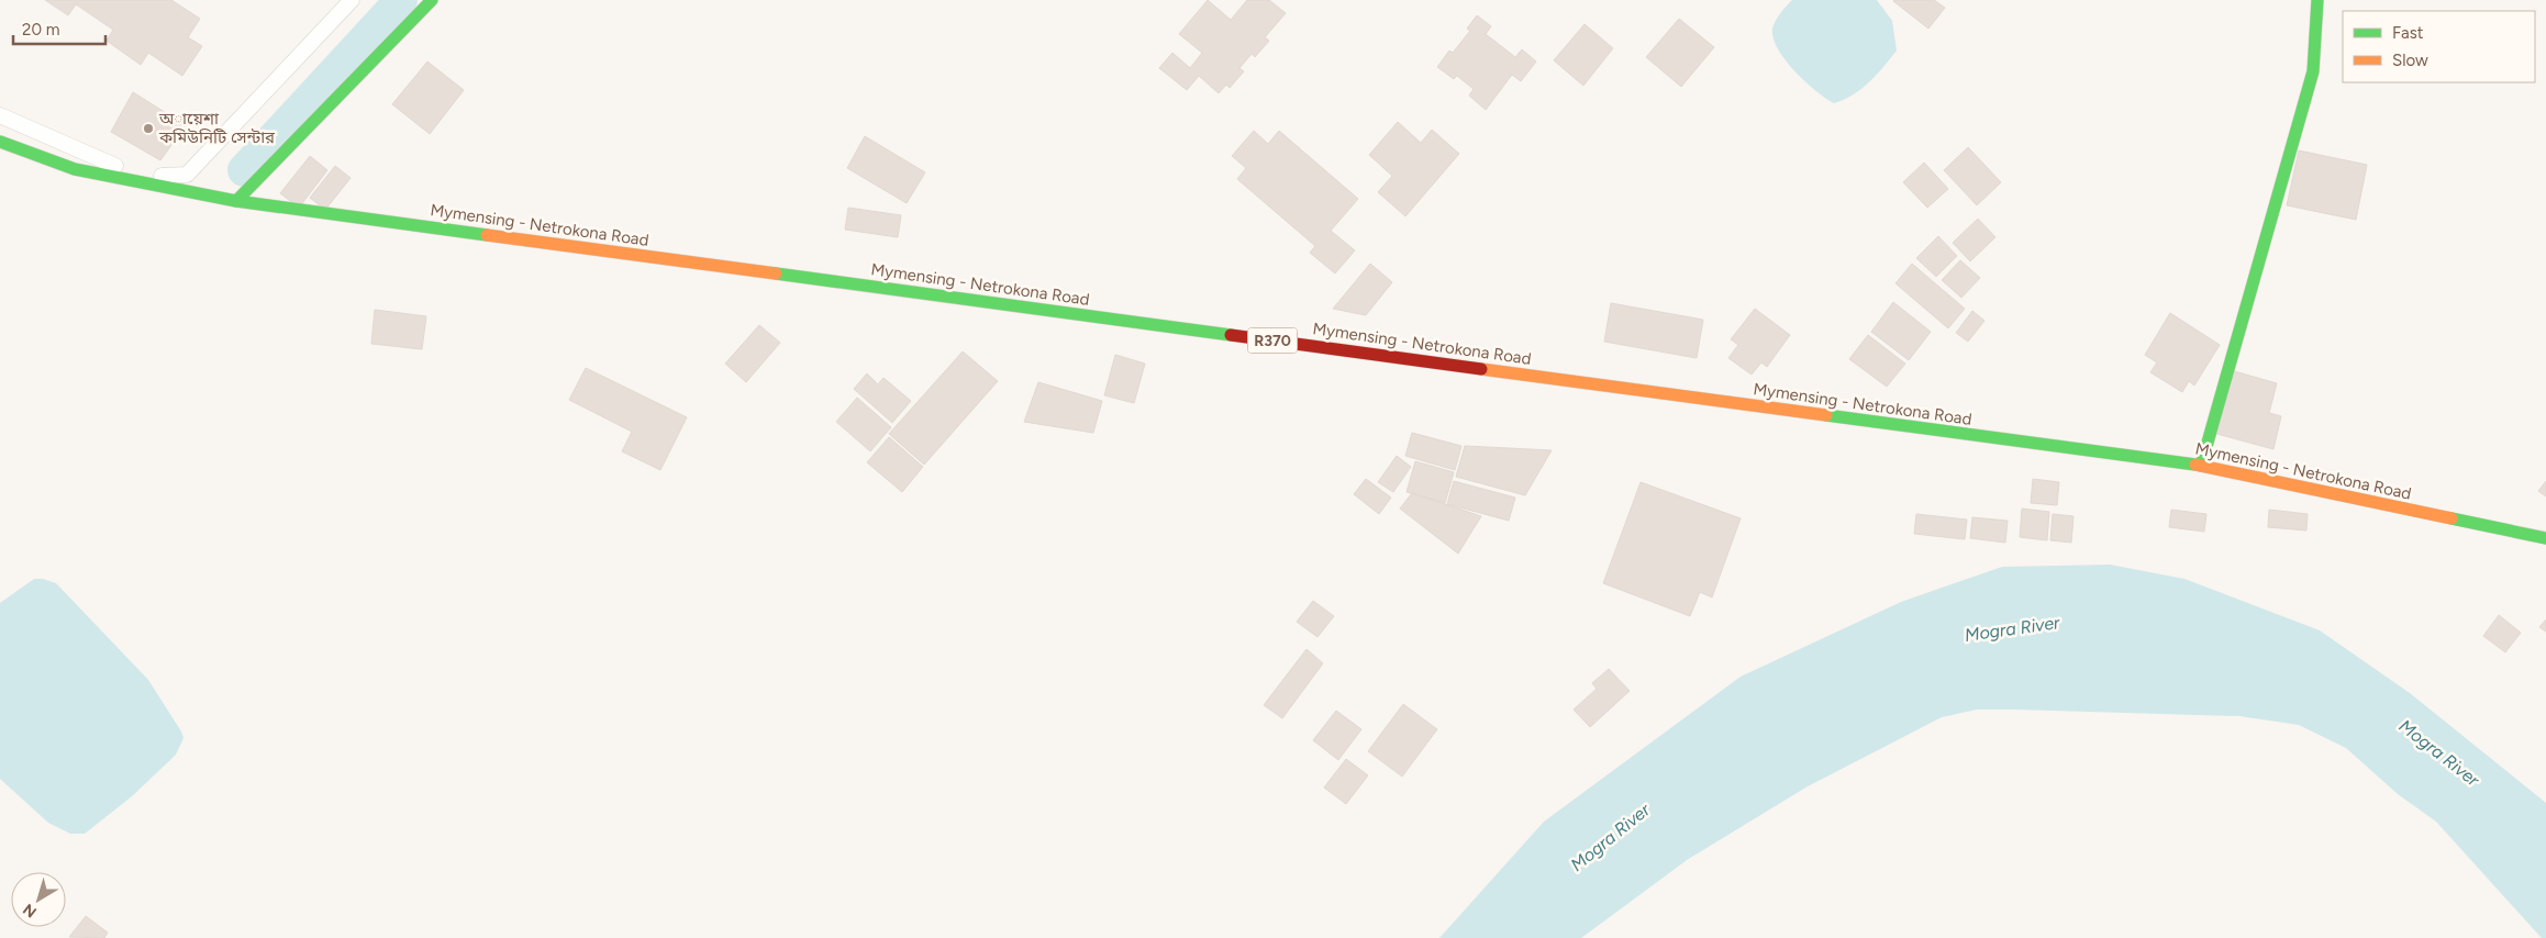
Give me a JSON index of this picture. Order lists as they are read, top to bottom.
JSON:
{
  "streets": {
    "main road": ["Mymensing - Netrokona Road", "R370"]
  },
  "water": ["Mogra River"],
  "places": ["অায়েশা কমিউনিটি সেন্টার"],
  "legend": ["Fast", "Slow"],
  "scale_bar": "20 m",
  "north": "bottom left"
}
